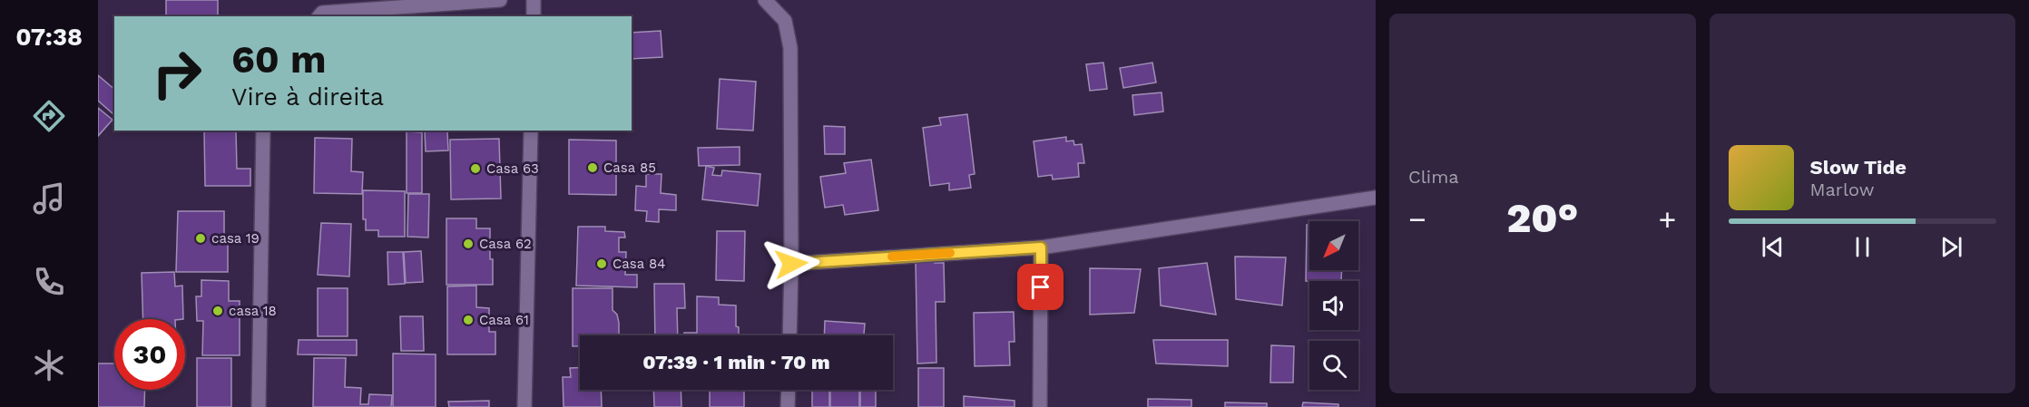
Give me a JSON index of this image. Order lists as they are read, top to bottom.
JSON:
{
  "places": [
    "Casa 85",
    "Casa 63",
    "casa 19",
    "Casa 62",
    "Casa 84",
    "casa 18",
    "Casa 61"
  ],
  "north": "bottom left",
  "page": {
    "tabs": "07:38",
    "tile": "Clima",
    "turn": ["60 m", "Vire à direita"],
    "song": ["Slow Tide", "Marlow"],
    "heat": ["−", "20°", "+"],
    "limit": "30",
    "trip": "07:39 · 1 min · 70 m"
  }
}
